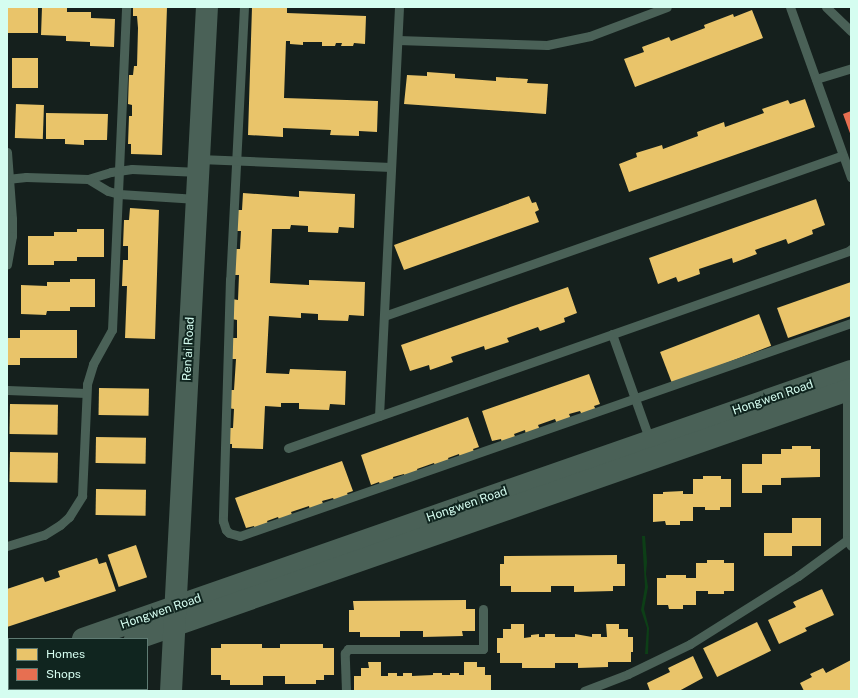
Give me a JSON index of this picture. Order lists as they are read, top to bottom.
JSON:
{
  "streets": {
    "street": ["Ren'ai Road", "Hongwen Road"]
  },
  "crossings": [
    ["Ren'ai Road", "Hongwen Road"]
  ],
  "legend": ["Homes", "Shops"]
}
